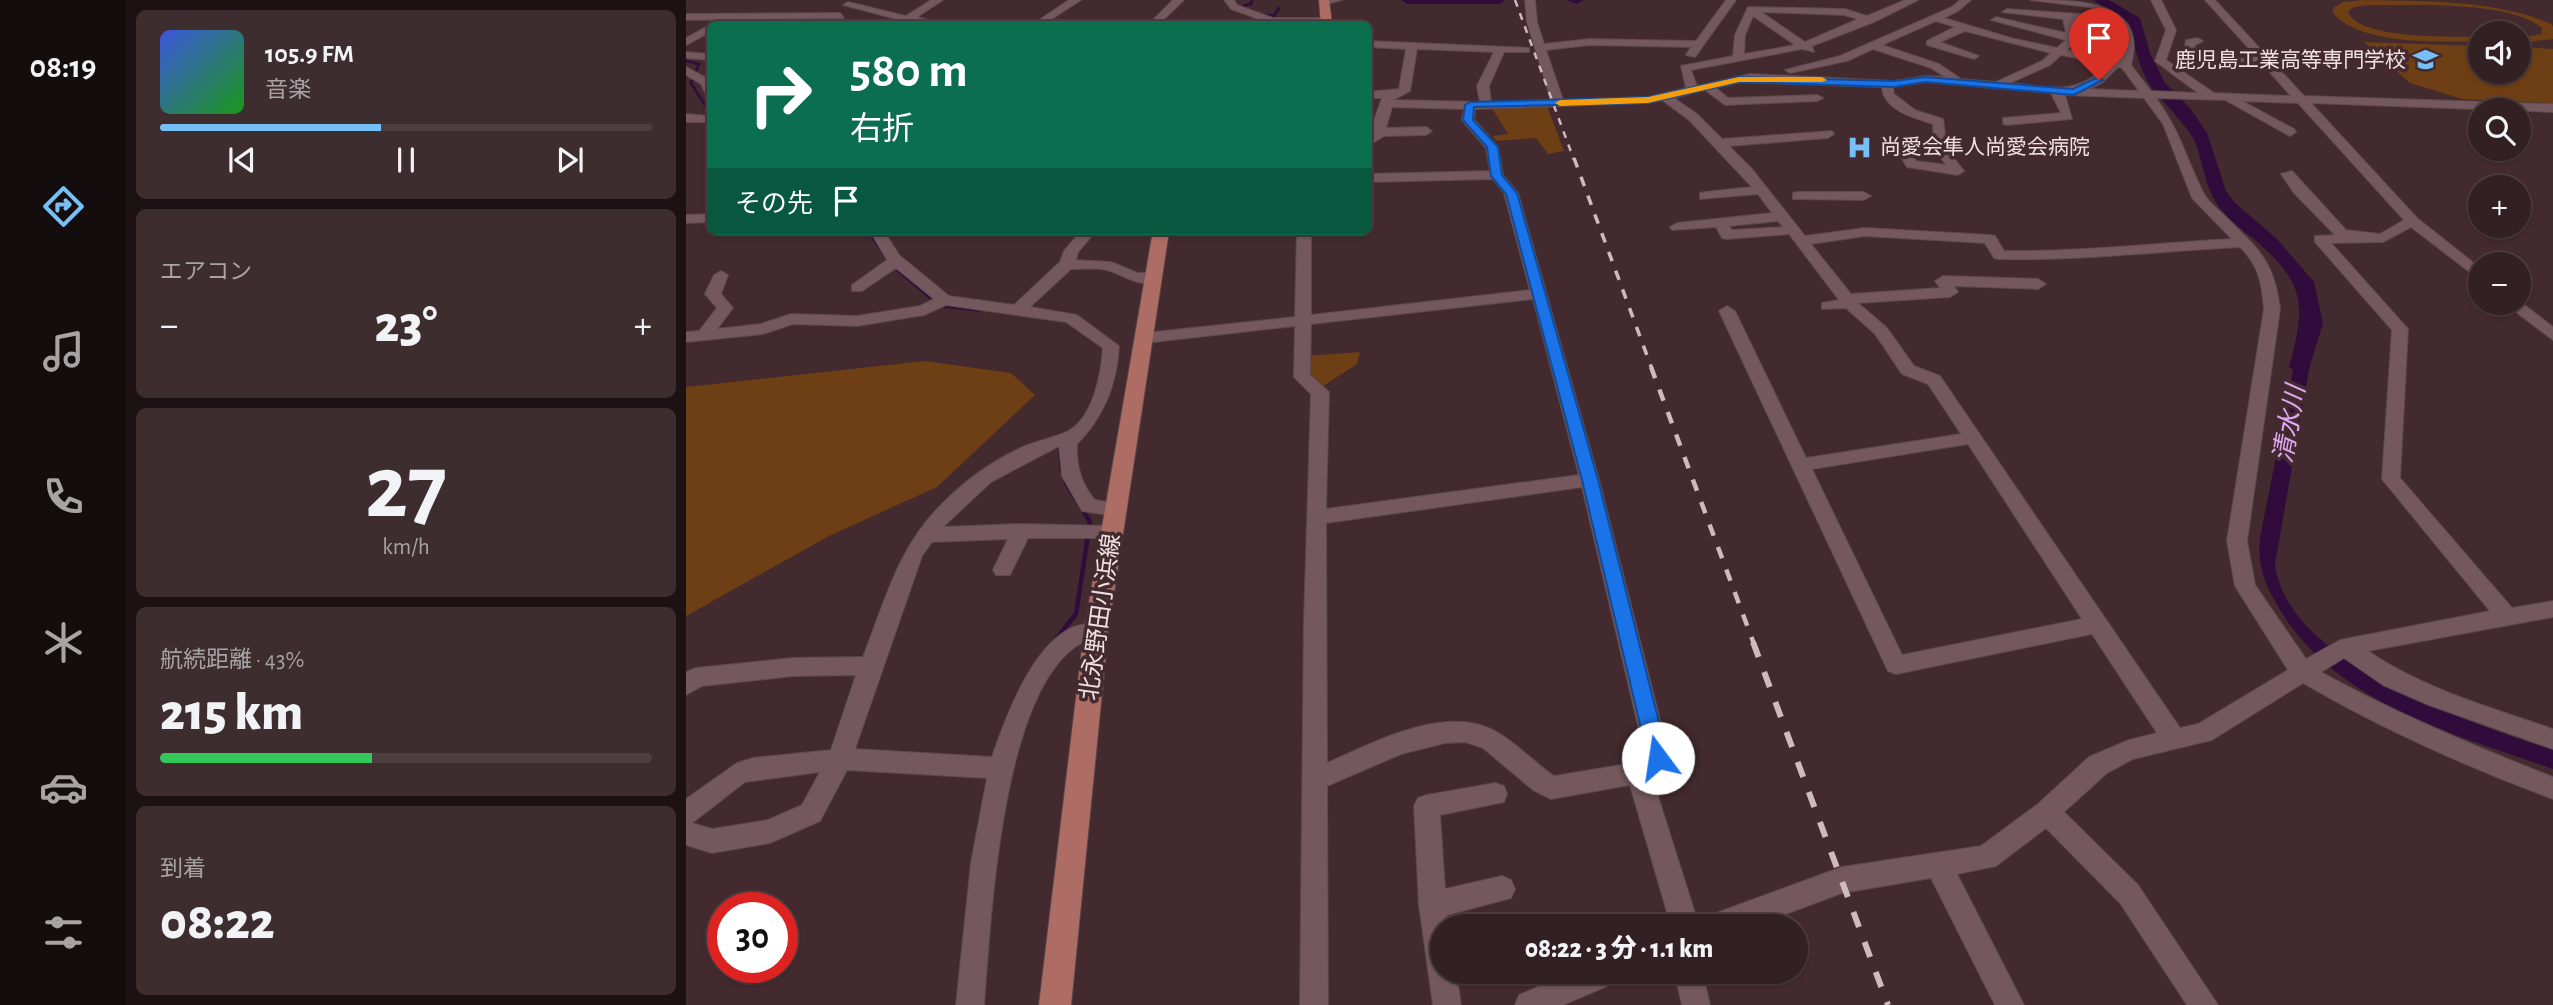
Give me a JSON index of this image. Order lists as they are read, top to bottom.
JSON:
{
  "streets": {
    "main road": ["北永野田小浜線"]
  },
  "water": ["清水川"],
  "places": {
    "school or university": ["鹿児島工業高等専門学校"],
    "hospital": ["尚愛会隼人尚愛会病院"]
  },
  "page": {
    "tabs": "08:19",
    "map_buttons": ["+", "−"],
    "turn": ["580 m", "右折"],
    "song": ["105.9 FM", "音楽"],
    "then": "その先",
    "tile": [
      "エアコン",
      ["27", "km/h"],
      ["航続距離 · 43%", "215 km"],
      ["到着", "08:22"]
    ],
    "heat": ["−", "23°", "+"],
    "limit": "30",
    "trip": "08:22 · 3 分 · 1.1 km"
  }
}
